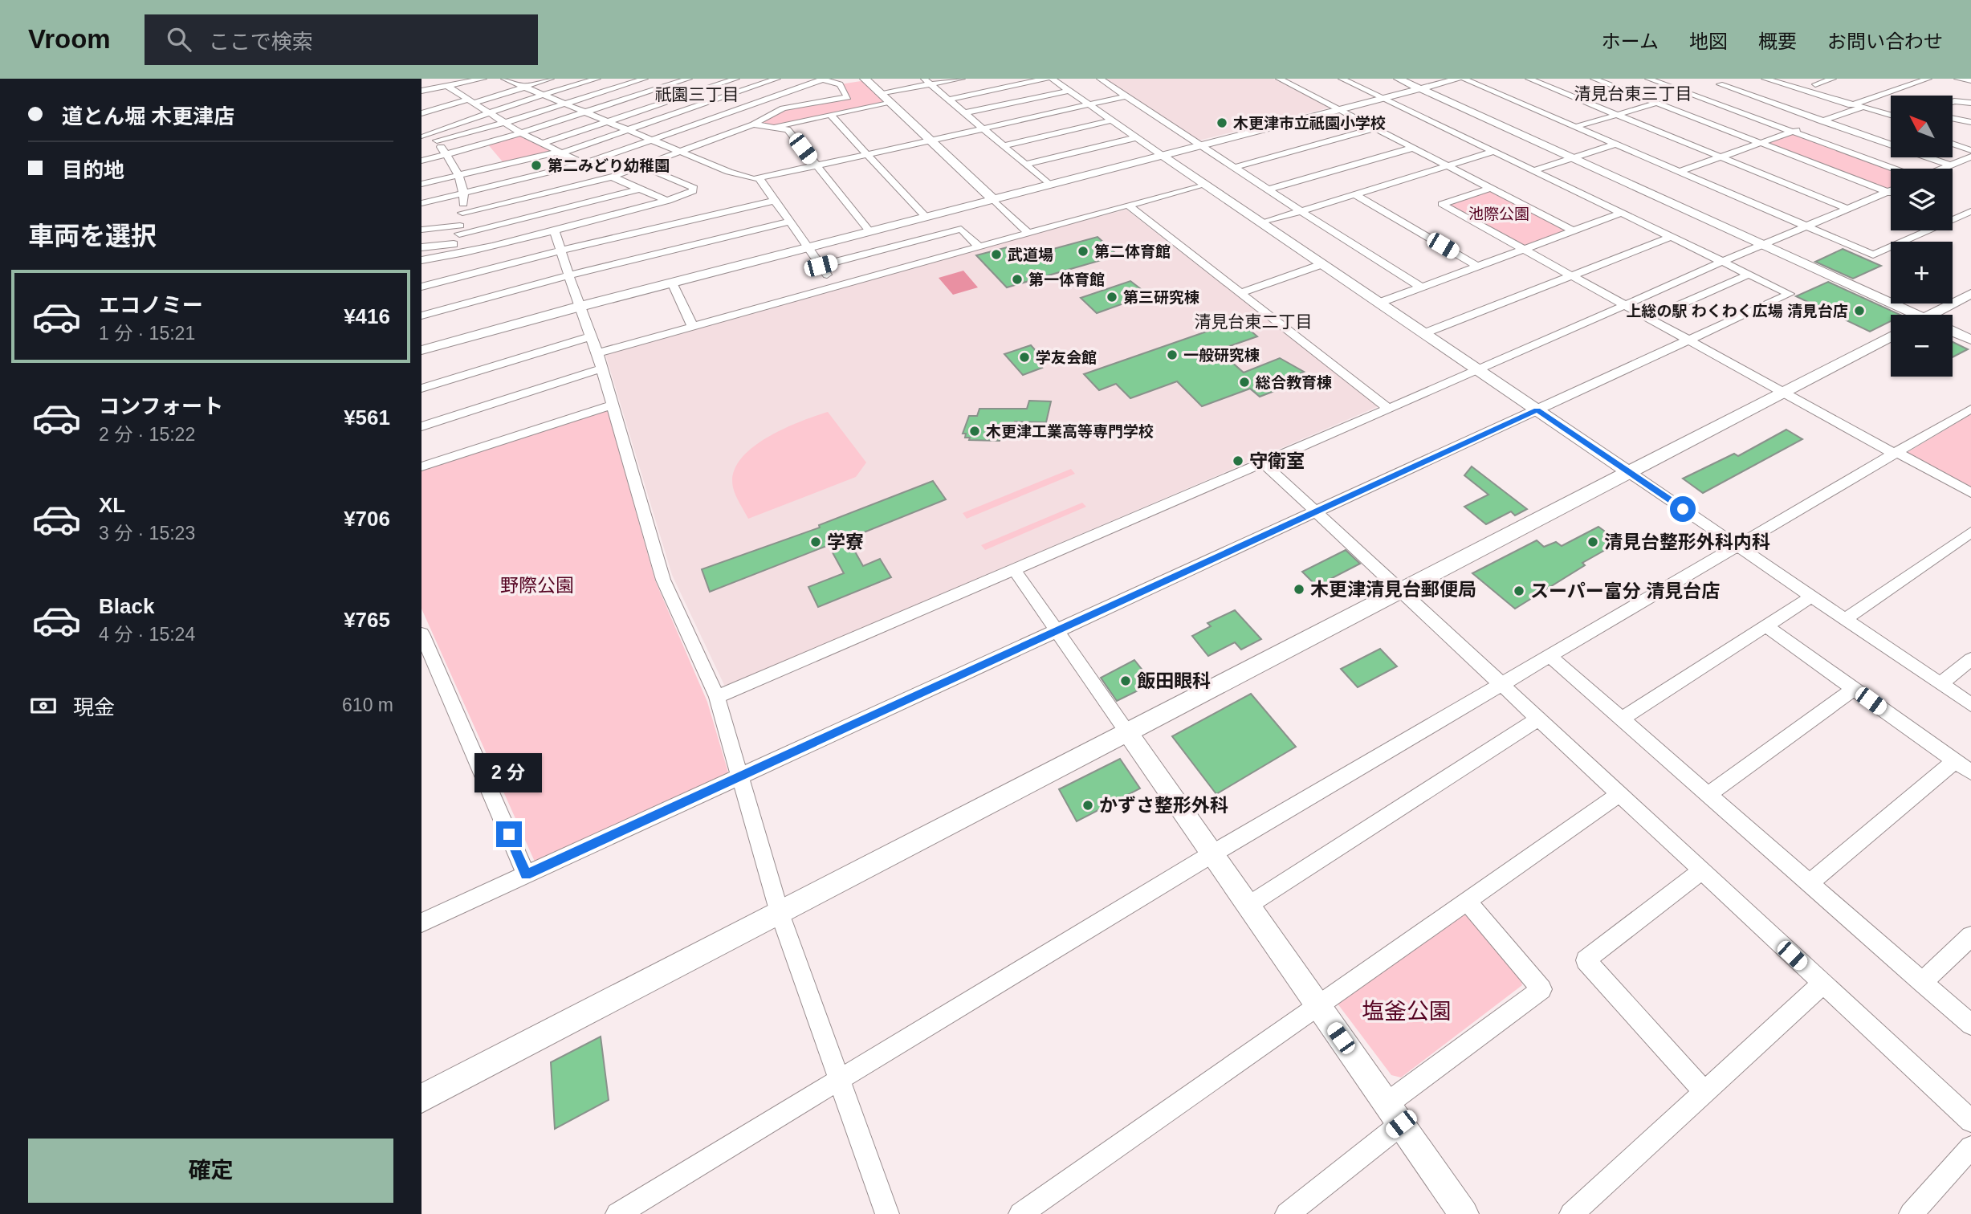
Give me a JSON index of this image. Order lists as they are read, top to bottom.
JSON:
{
  "districts": ["清見台東三丁目", "祇園三丁目", "清見台東二丁目"],
  "parks": ["池際公園", "野際公園", "塩釜公園"],
  "places": [
    "木更津市立祇園小学校",
    "第二みどり幼稚園",
    "第二体育館",
    "武道場",
    "第一体育館",
    "第三研究棟",
    "上総の駅 わくわく広場 清見台店",
    "一般研究棟",
    "学友会館",
    "総合教育棟",
    "木更津工業高等専門学校",
    "守衛室",
    "学寮",
    "清見台整形外科内科",
    "木更津清見台郵便局",
    "スーパー富分 清見台店",
    "飯田眼科",
    "かずさ整形外科"
  ],
  "north": "top left",
  "page": {
    "header": "Vroom",
    "search": "ここで検索",
    "nav": [
      "ホーム",
      "地図",
      "概要",
      "お問い合わせ"
    ],
    "banner": ["道とん堀 木更津店", "目的地"],
    "map_buttons": ["+", "−"],
    "heading": "車両を選択",
    "list": [
      {
        "name": "エコノミー",
        "note": "1 分 · 15:21",
        "value": "¥416"
      },
      {
        "name": "コンフォート",
        "note": "2 分 · 15:22",
        "value": "¥561"
      },
      {
        "name": "XL",
        "note": "3 分 · 15:23",
        "value": "¥706"
      },
      {
        "name": "Black",
        "note": "4 分 · 15:24",
        "value": "¥765"
      }
    ],
    "pay": ["現金", "610 m"],
    "bubble": "2 分",
    "buttons": "確定"
  }
}
